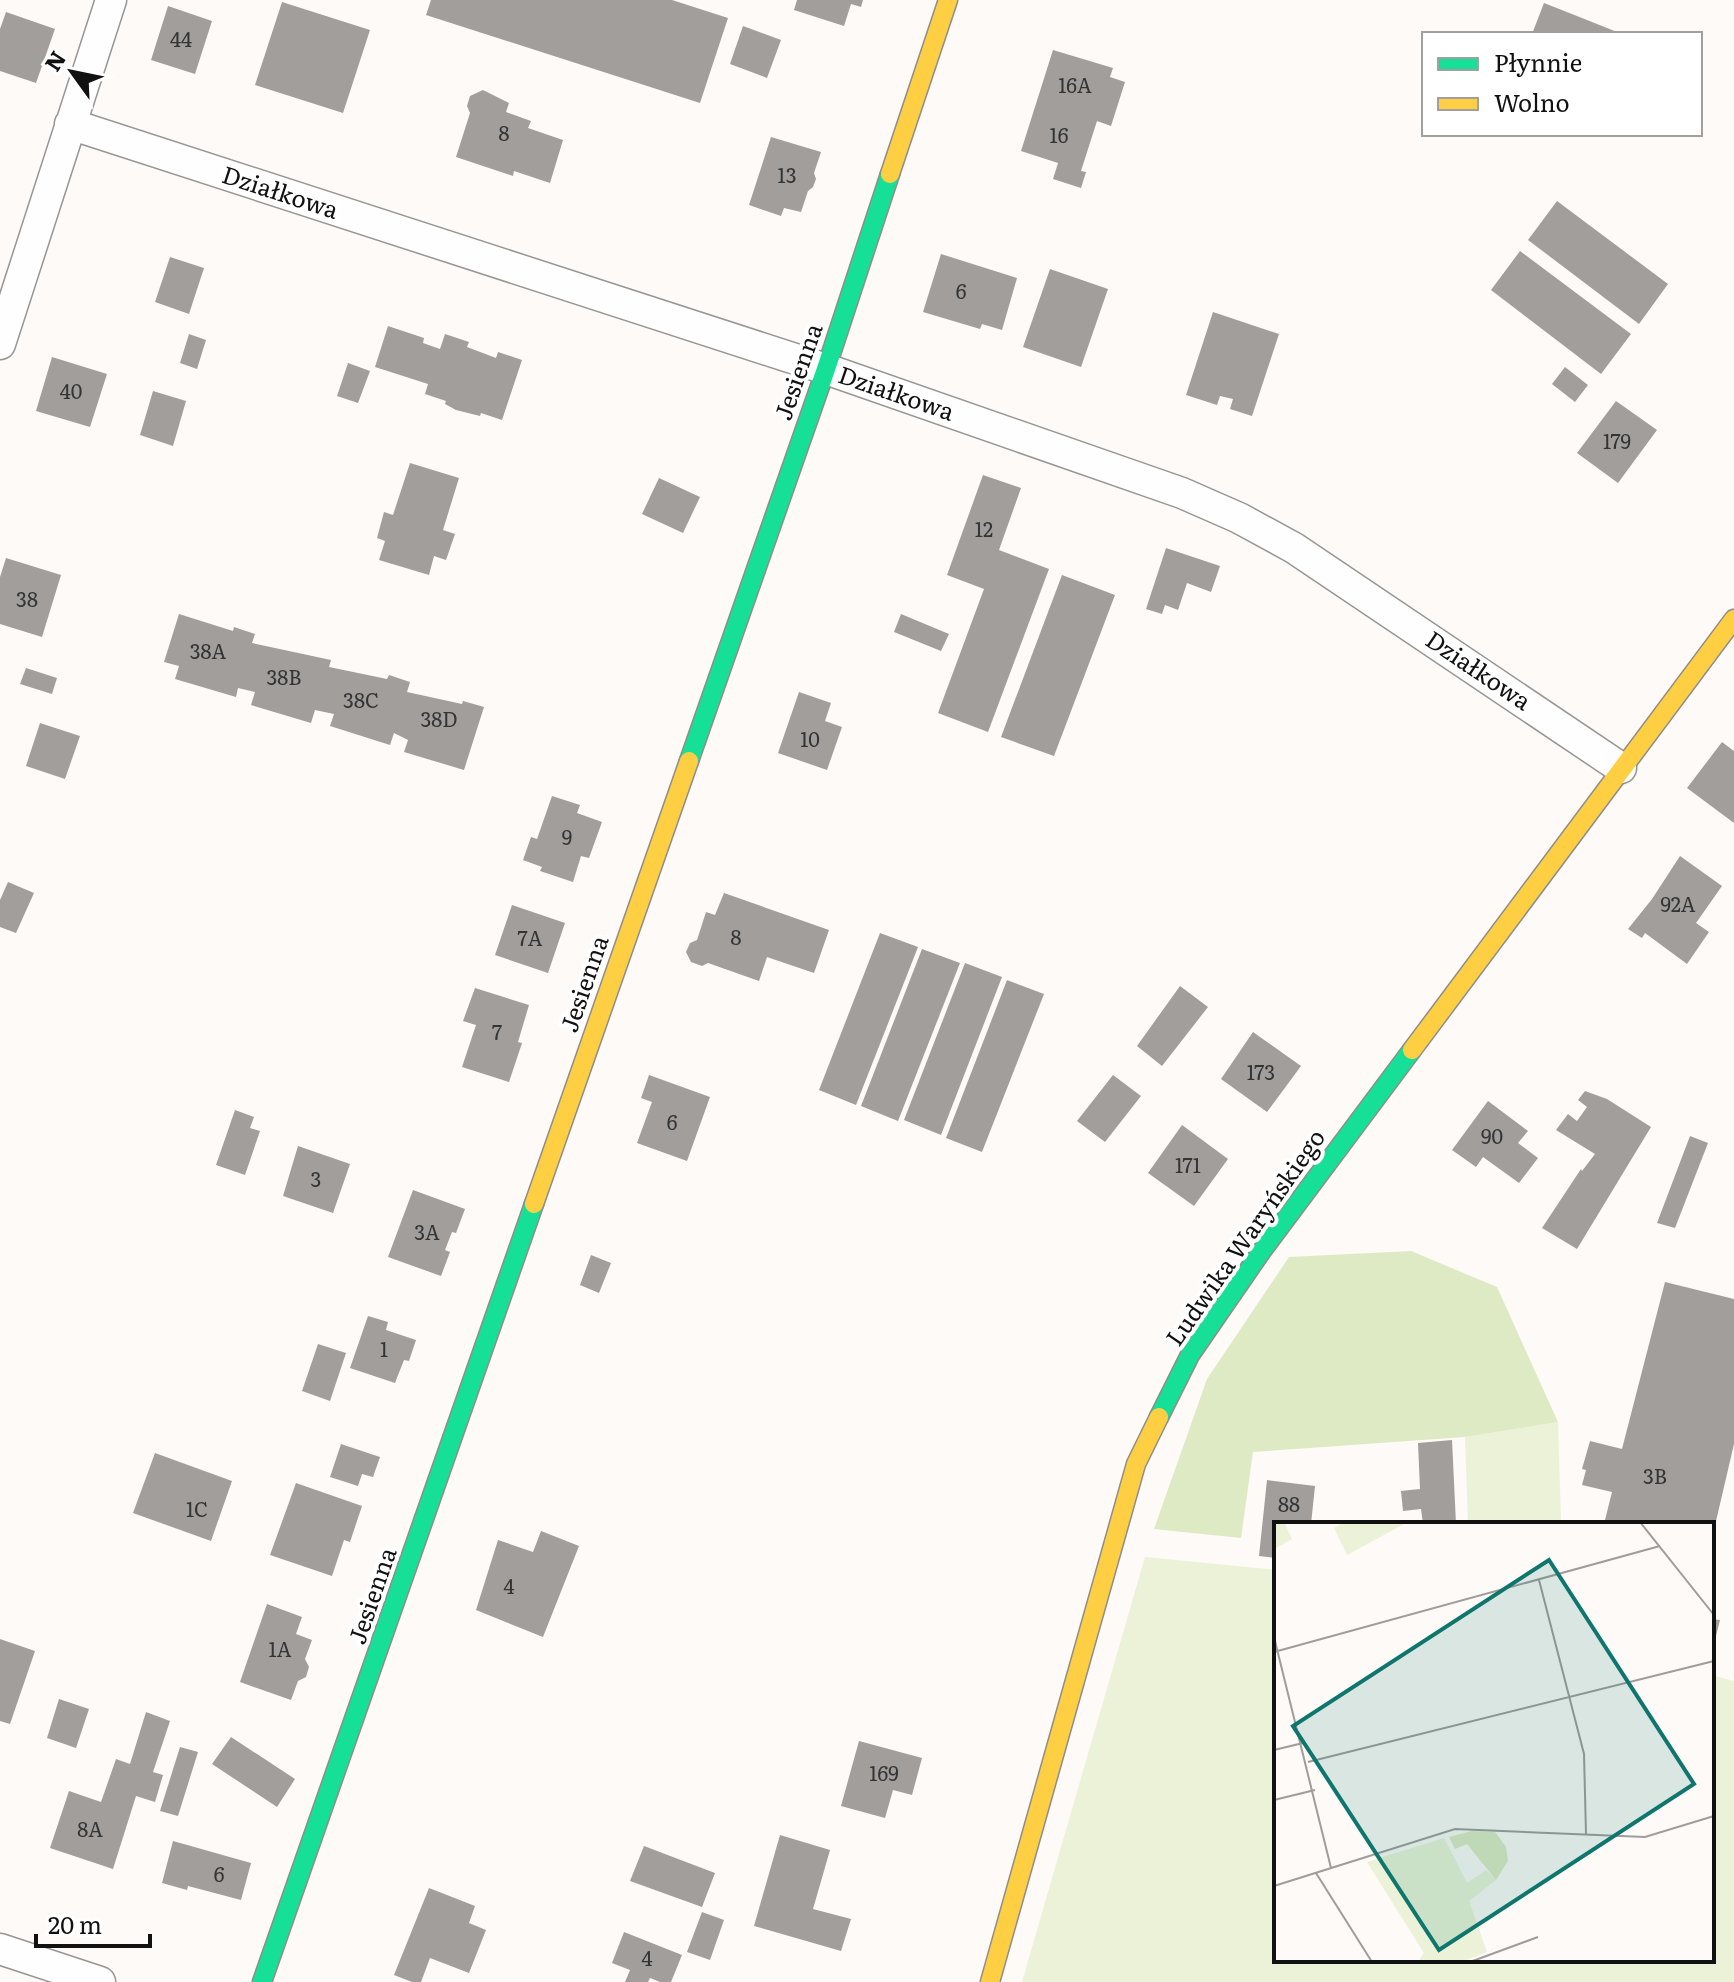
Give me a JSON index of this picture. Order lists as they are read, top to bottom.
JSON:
{
  "streets": {
    "street": ["Działkowa", "Jesienna", "Ludwika Waryńskiego"]
  },
  "crossings": [
    ["Działkowa", "Jesienna"],
    ["Działkowa", "Ludwika Waryńskiego"]
  ],
  "house_numbers": [
    "44",
    "16A",
    "8",
    "16",
    "13",
    "6",
    "40",
    "179",
    "12",
    "38",
    "38A",
    "38B",
    "38C",
    "38D",
    "10",
    "9",
    "92A",
    "8",
    "7A",
    "7",
    "173",
    "6",
    "90",
    "171",
    "3",
    "3A",
    "1",
    "3B",
    "88",
    "1C",
    "4",
    "1A",
    "169",
    "8A",
    "6",
    "4"
  ],
  "legend": ["Płynnie", "Wolno"],
  "scale_bar": "20 m",
  "north": "top left"
}
